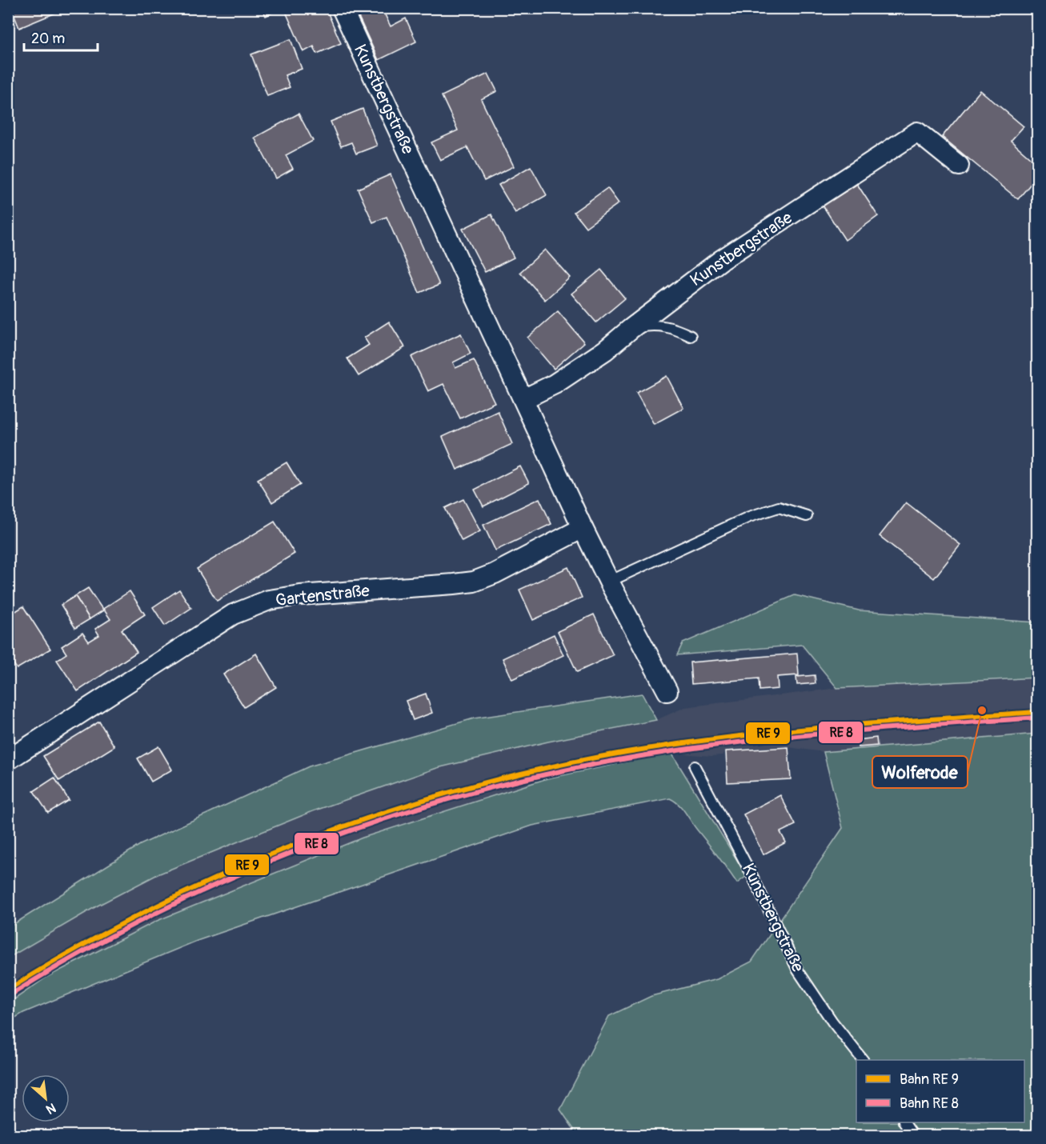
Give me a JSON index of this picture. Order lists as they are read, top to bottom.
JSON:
{
  "streets": {
    "street": ["Kunstbergstraße", "Gartenstraße"]
  },
  "crossings": [
    ["Kunstbergstraße", "Gartenstraße"]
  ],
  "places": ["Wolferode"],
  "legend": ["Bahn RE 9", "Bahn RE 8"],
  "scale_bar": "20 m",
  "north": "bottom right"
}
